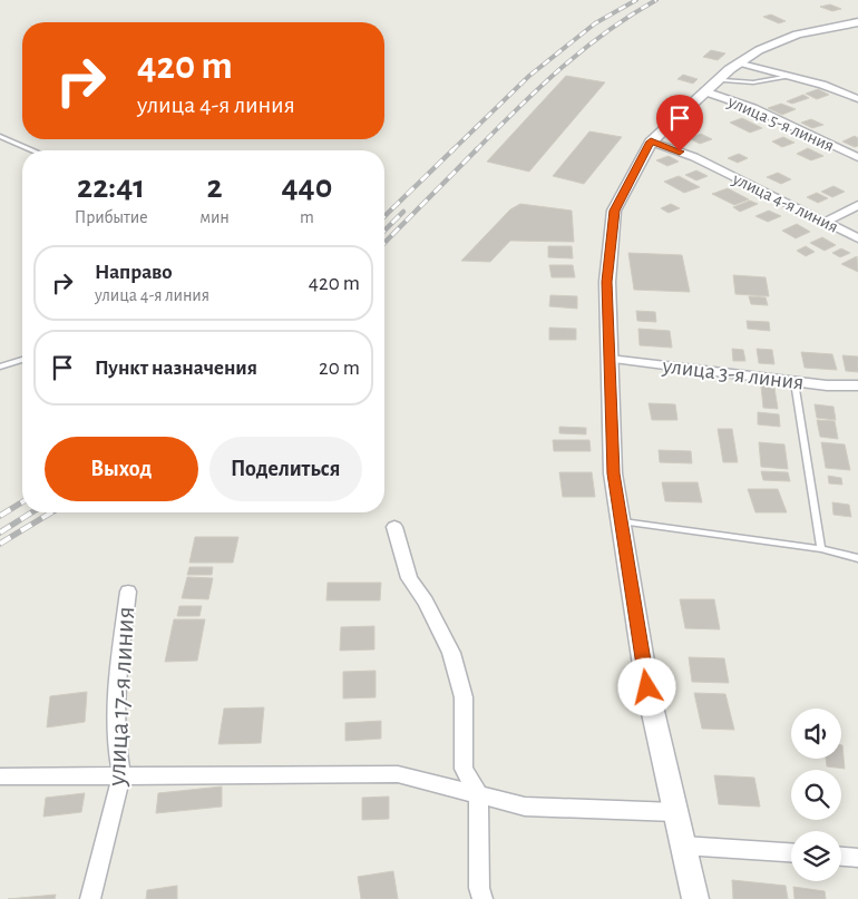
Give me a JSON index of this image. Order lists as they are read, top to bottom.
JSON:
{
  "streets": {
    "street": [
      "улица 5-я линия",
      "улица 4-я линия",
      "улица 3-я линия",
      "улица 17-я линия"
    ]
  },
  "page": {
    "turn": ["420 m", "улица 4-я линия"],
    "eta": [
      "22:41",
      "Прибытие",
      "2",
      "мин",
      "440",
      "m"
    ],
    "list": [
      {
        "name": "Направо",
        "note": "улица 4-я линия",
        "value": "420 m"
      },
      {
        "name": "Пункт назначения",
        "value": "20 m"
      }
    ],
    "buttons": ["Выход", "Поделиться"]
  }
}
